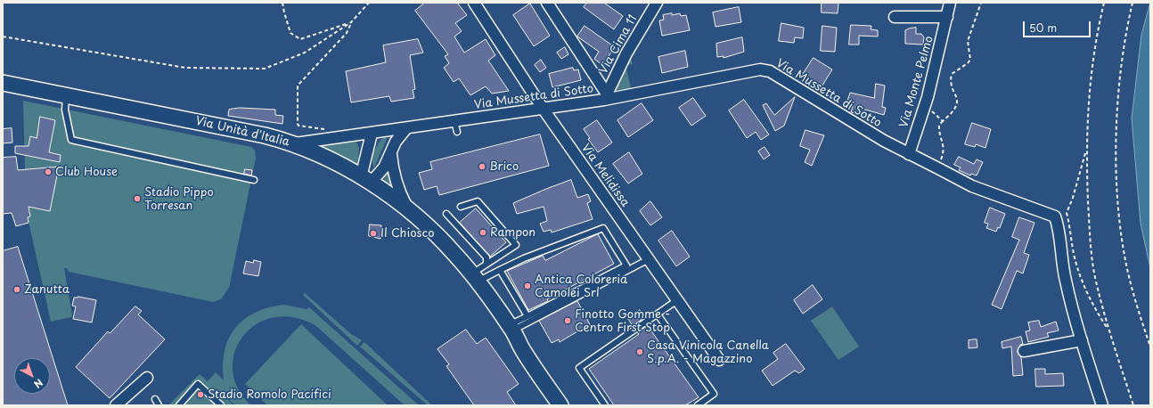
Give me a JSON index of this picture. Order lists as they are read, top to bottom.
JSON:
{
  "streets": {
    "main road": ["Via Unità d'Italia"],
    "street": [
      "Via Cima 11",
      "Via Monte Pelmo",
      "Via Mussetta di Sotto",
      "Via Melidissa"
    ]
  },
  "crossings": [
    ["Via Cima 11", "Via Mussetta di Sotto"],
    ["Via Monte Pelmo", "Via Mussetta di Sotto"],
    ["Via Mussetta di Sotto", "Via Unità d'Italia"],
    ["Via Mussetta di Sotto", "Via Melidissa"]
  ],
  "places": [
    "Brico",
    "Club House",
    "Stadio Pippo Torresan",
    "Rampon",
    "Il Chiosco",
    "Antica Coloreria Camolei Srl",
    "Zanutta",
    "Finotto Gomme - Centro First Stop",
    "Casa Vinicola Canella S.p.A. - Magazzino",
    "Stadio Romolo Pacifici"
  ],
  "scale_bar": "50 m",
  "north": "bottom right"
}
